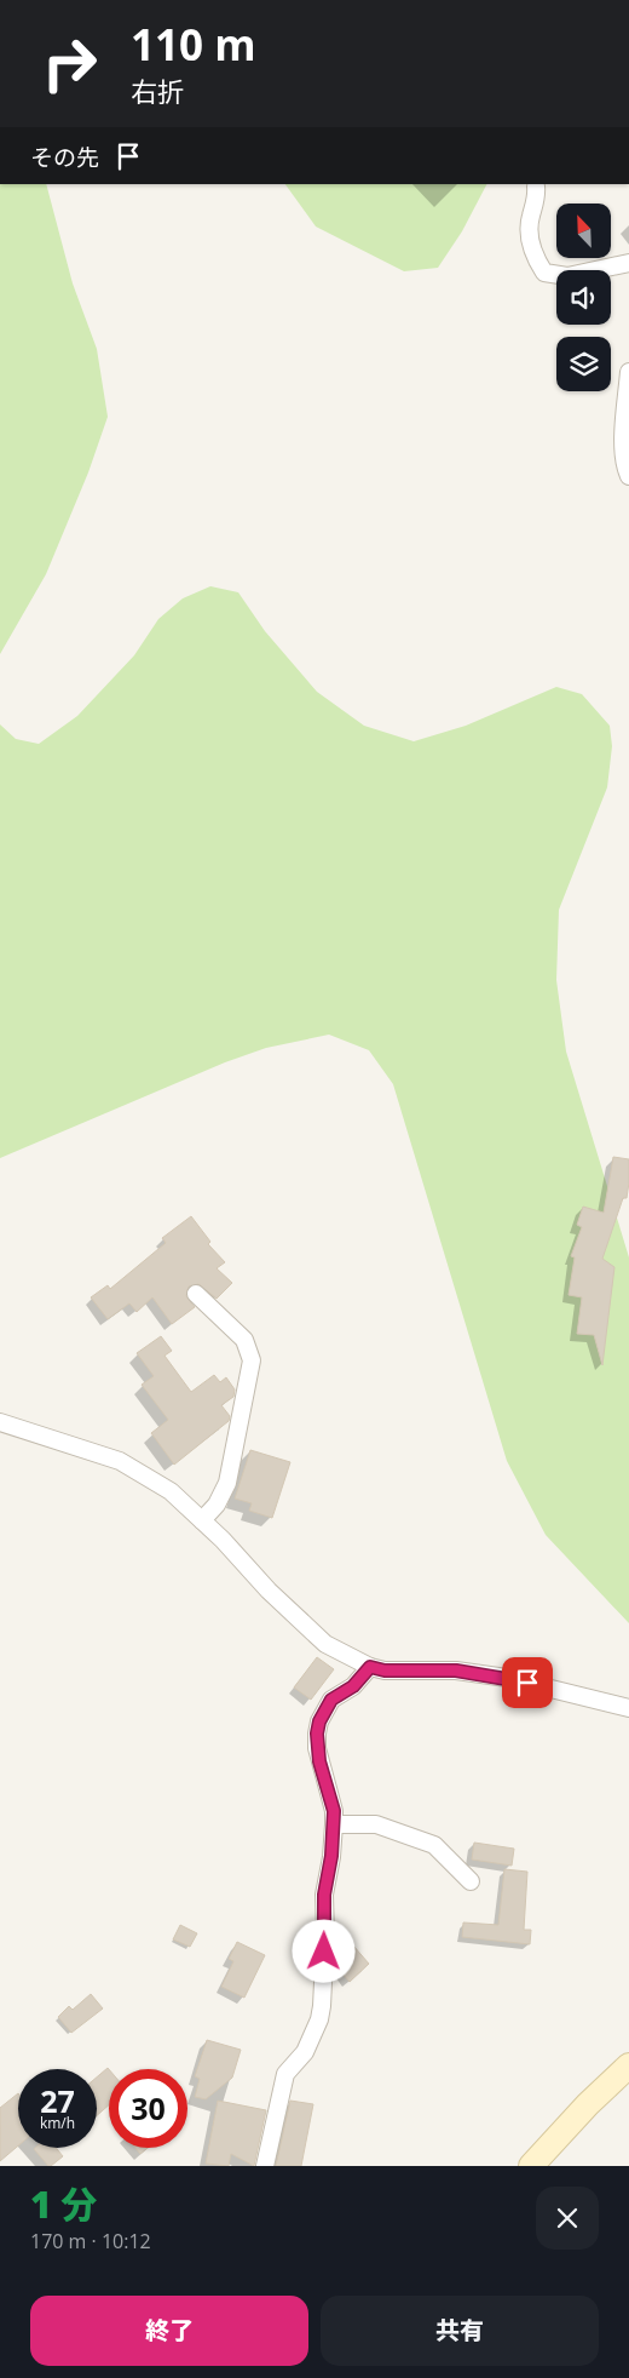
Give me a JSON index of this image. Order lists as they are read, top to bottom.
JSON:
{
  "north": "top left",
  "page": {
    "turn": ["110 m", "右折"],
    "then": "その先",
    "speed": "27 km/h",
    "limit": "30",
    "heading": ["1 分", "170 m · 10:12"],
    "buttons": ["終了", "共有"]
  }
}
